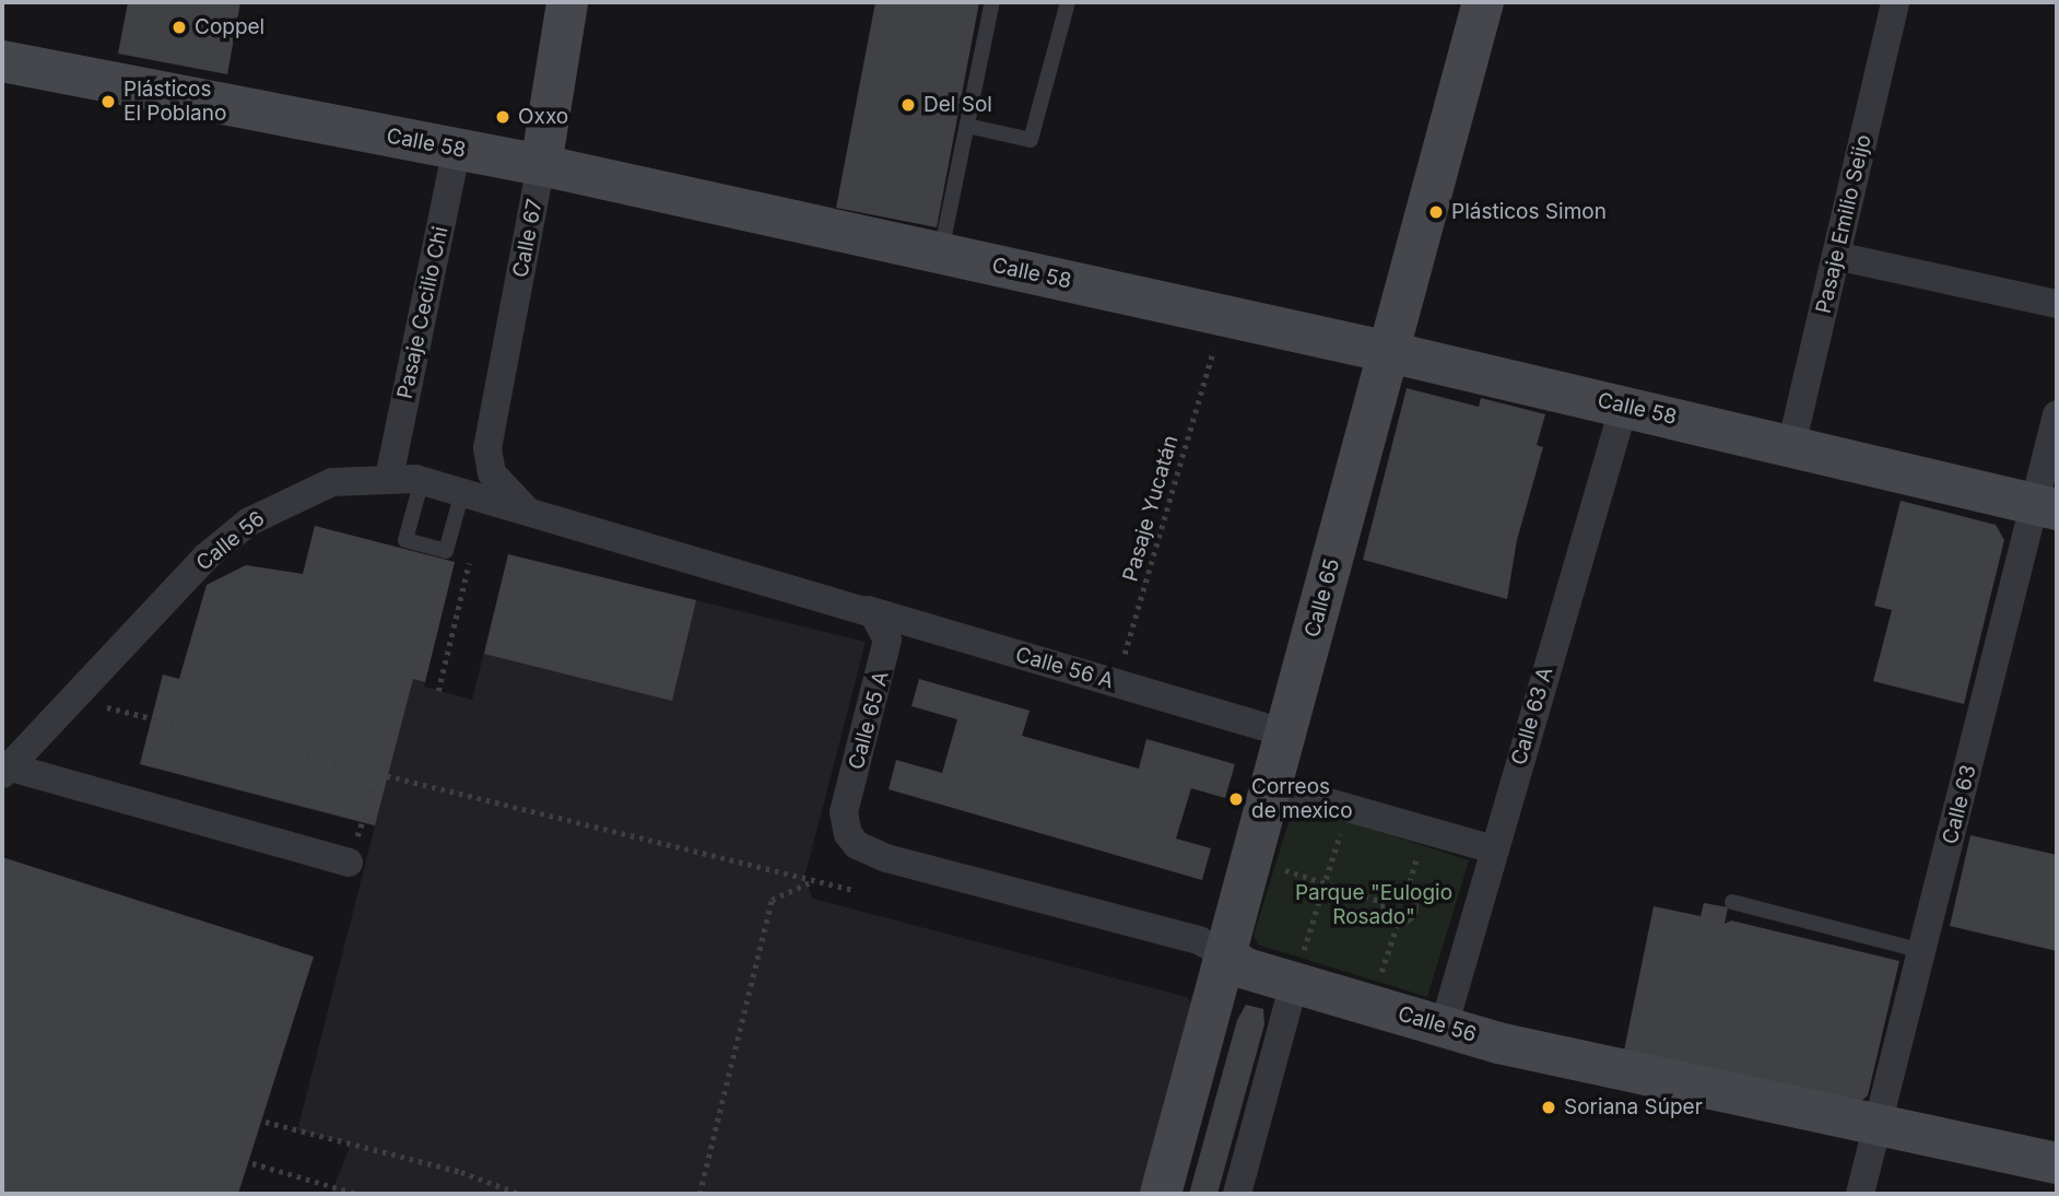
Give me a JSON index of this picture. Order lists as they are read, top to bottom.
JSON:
{
  "streets": {
    "main road": [
      "Calle 58",
      "Calle 67",
      "Calle 56",
      "Calle 65"
    ],
    "street": [
      "Pasaje Emilio Seijo",
      "Pasaje Cecilio Chi",
      "Calle 56 A",
      "Calle 63 A",
      "Calle 65 A",
      "Calle 63"
    ],
    "path": ["Pasaje Yucatán"]
  },
  "crossings": [
    ["Calle 58", "Pasaje Emilio Seijo"],
    ["Calle 58", "Calle 67"],
    ["Calle 58", "Pasaje Cecilio Chi"],
    ["Calle 58", "Calle 65"],
    ["Calle 58", "Calle 63 A"],
    ["Calle 58", "Calle 63"],
    ["Calle 67", "Calle 56"],
    ["Pasaje Cecilio Chi", "Calle 56"],
    ["Pasaje Yucatán", "Calle 56 A"],
    ["Calle 56", "Calle 65"],
    ["Calle 56", "Calle 56 A"],
    ["Calle 56", "Calle 63 A"],
    ["Calle 56", "Calle 65 A"],
    ["Calle 56", "Calle 63"],
    ["Calle 56 A", "Calle 65 A"]
  ],
  "parks": ["Parque \"Eulogio Rosado\""],
  "places": [
    "Coppel",
    "Plásticos El Poblano",
    "Del Sol",
    "Oxxo",
    "Plásticos Simon",
    "Correos de mexico",
    "Soriana Súper"
  ]
}
